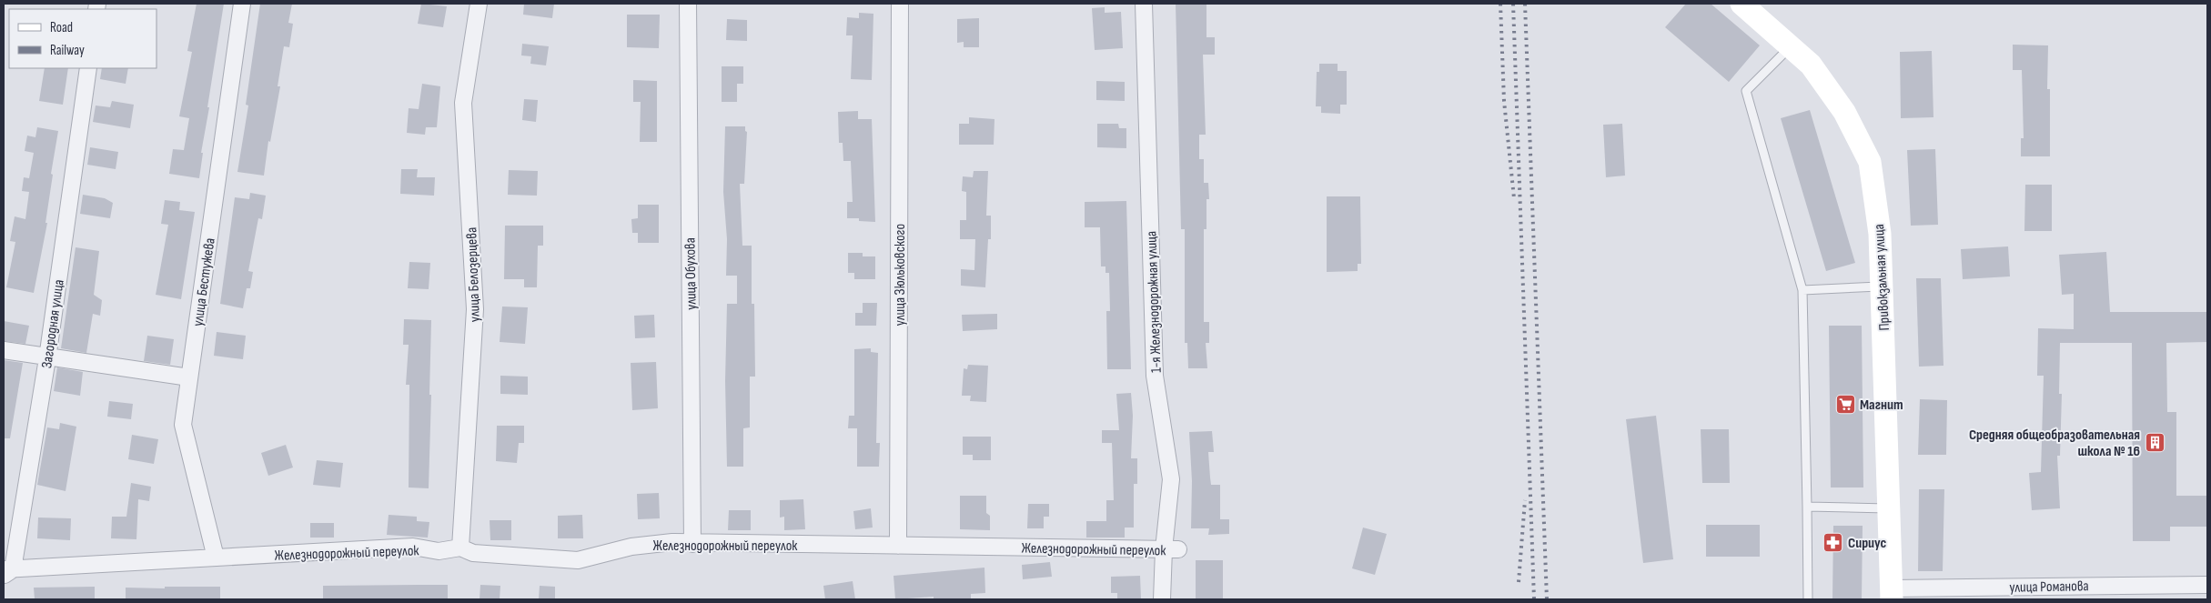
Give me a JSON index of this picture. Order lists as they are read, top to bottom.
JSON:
{
  "streets": {
    "main road": ["Привокзальная улица"],
    "street": [
      "улица Обухова",
      "улица Белозерцева",
      "улица Зюльковского",
      "улица Бестужева",
      "1-я Железнодорожная улица",
      "Загородная улица",
      "Железнодорожный переулок",
      "улица Романова"
    ]
  },
  "crossings": [
    ["улица Обухова", "Железнодорожный переулок"],
    ["улица Белозерцева", "Железнодорожный переулок"],
    ["улица Зюльковского", "Железнодорожный переулок"],
    ["Привокзальная улица", "улица Романова"],
    ["улица Бестужева", "Железнодорожный переулок"],
    ["1-я Железнодорожная улица", "Железнодорожный переулок"],
    ["Загородная улица", "Железнодорожный переулок"]
  ],
  "places": {
    "supermarket": ["Магнит"],
    "building": ["Средняя общеобразовательная школа № 16"],
    "pharmacy": ["Сириус"]
  },
  "legend": ["Road", "Railway"]
}
